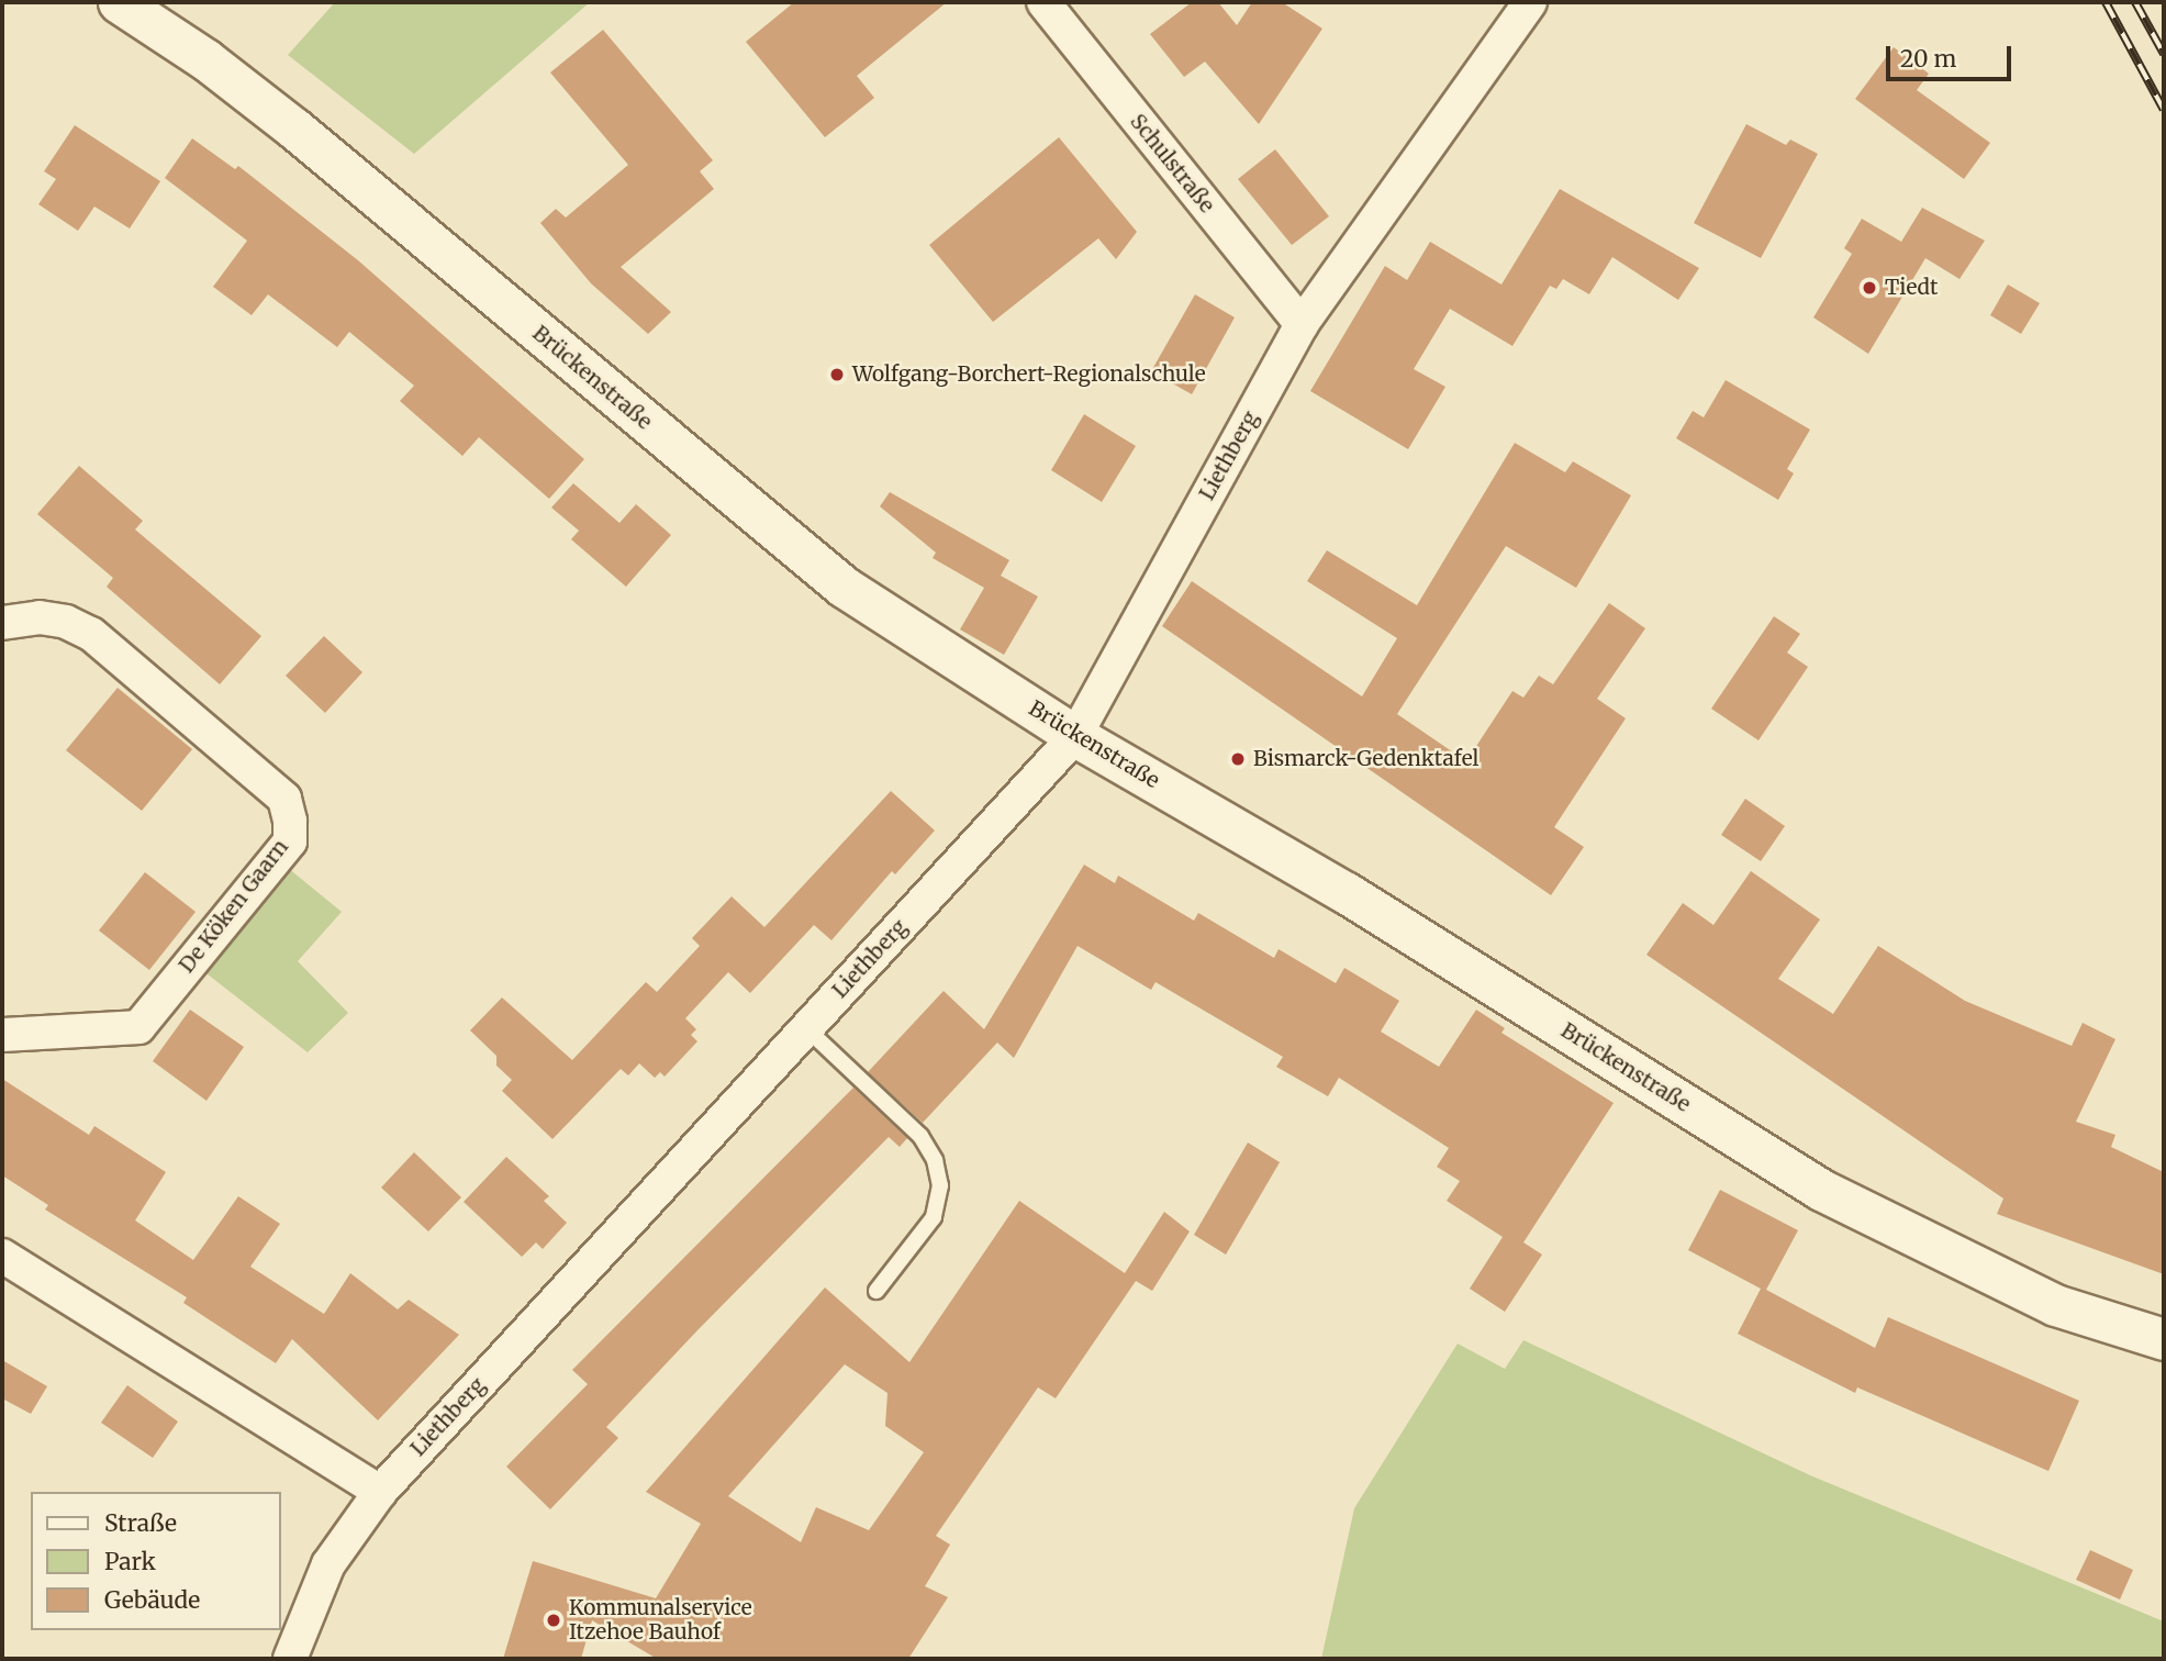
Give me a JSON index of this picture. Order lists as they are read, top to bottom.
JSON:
{
  "streets": {
    "street": [
      "Schulstraße",
      "Brückenstraße",
      "Liethberg",
      "De Köken Gaarn"
    ]
  },
  "crossings": [
    ["Schulstraße", "Liethberg"],
    ["Brückenstraße", "Liethberg"]
  ],
  "places": [
    "Tiedt",
    "Wolfgang-Borchert-Regionalschule",
    "Bismarck-Gedenktafel",
    "Kommunalservice Itzehoe Bauhof"
  ],
  "legend": ["Straße", "Park", "Gebäude"],
  "scale_bar": "20 m"
}
